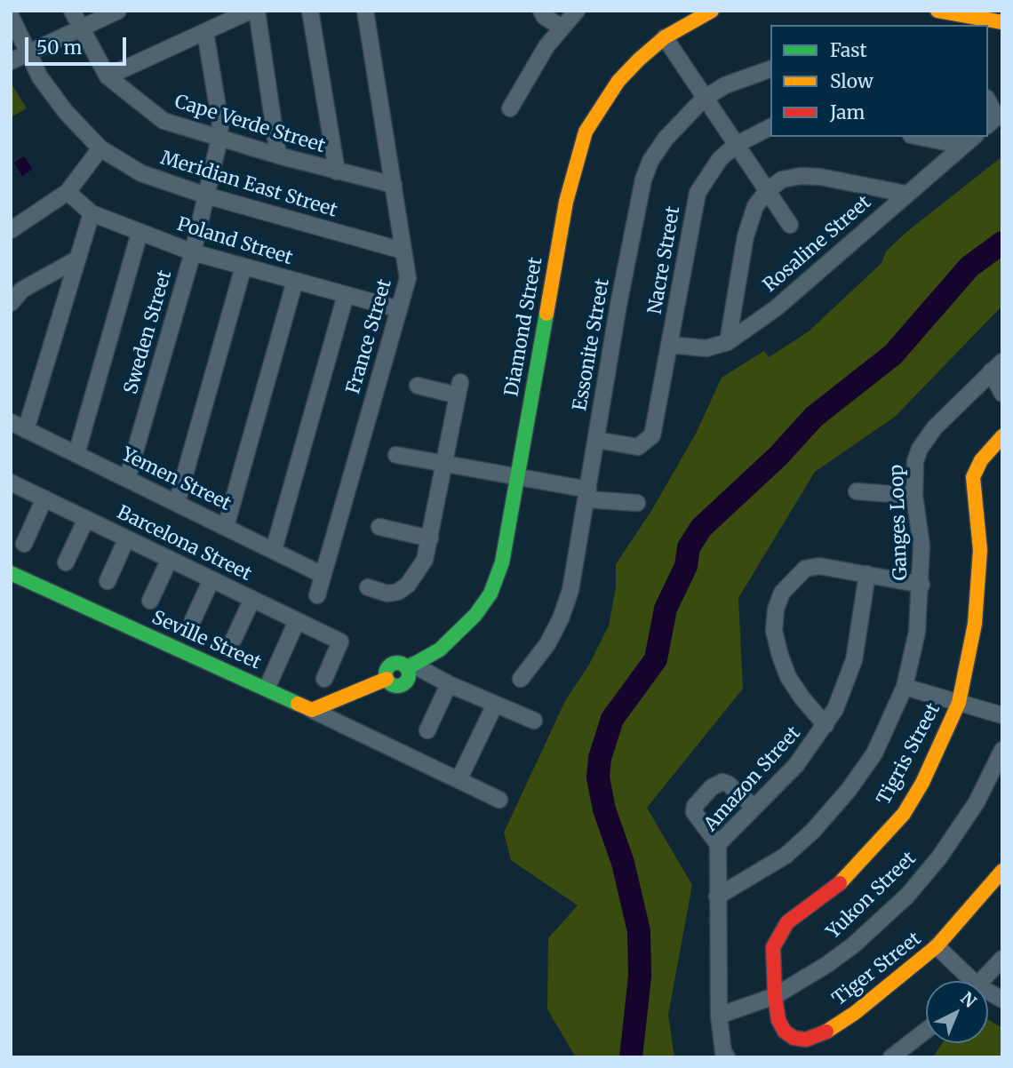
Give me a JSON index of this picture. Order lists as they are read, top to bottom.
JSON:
{
  "streets": {
    "street": [
      "Cape Verde Street",
      "Meridian East Street",
      "Poland Street",
      "Rosaline Street",
      "Nacre Street",
      "Diamond Street",
      "Sweden Street",
      "France Street",
      "Essonite Street",
      "Yemen Street",
      "Ganges Loop",
      "Barcelona Street",
      "Seville Street",
      "Tigris Street",
      "Amazon Street",
      "Yukon Street",
      "Tiger Street"
    ]
  },
  "crossings": [
    ["Cape Verde Street", "Sweden Street"],
    ["Cape Verde Street", "France Street"],
    ["Meridian East Street", "Sweden Street"],
    ["Meridian East Street", "France Street"],
    ["Poland Street", "Sweden Street"],
    ["Poland Street", "France Street"],
    ["Rosaline Street", "Nacre Street"],
    ["Nacre Street", "Essonite Street"],
    ["Diamond Street", "Seville Street"],
    ["Sweden Street", "Yemen Street"],
    ["France Street", "Yemen Street"],
    ["Ganges Loop", "Tigris Street"],
    ["Ganges Loop", "Amazon Street"],
    ["Tigris Street", "Yukon Street"],
    ["Tigris Street", "Tiger Street"],
    ["Amazon Street", "Yukon Street"],
    ["Yukon Street", "Tiger Street"]
  ],
  "legend": ["Fast", "Slow", "Jam"],
  "scale_bar": "50 m",
  "north": "top right"
}
